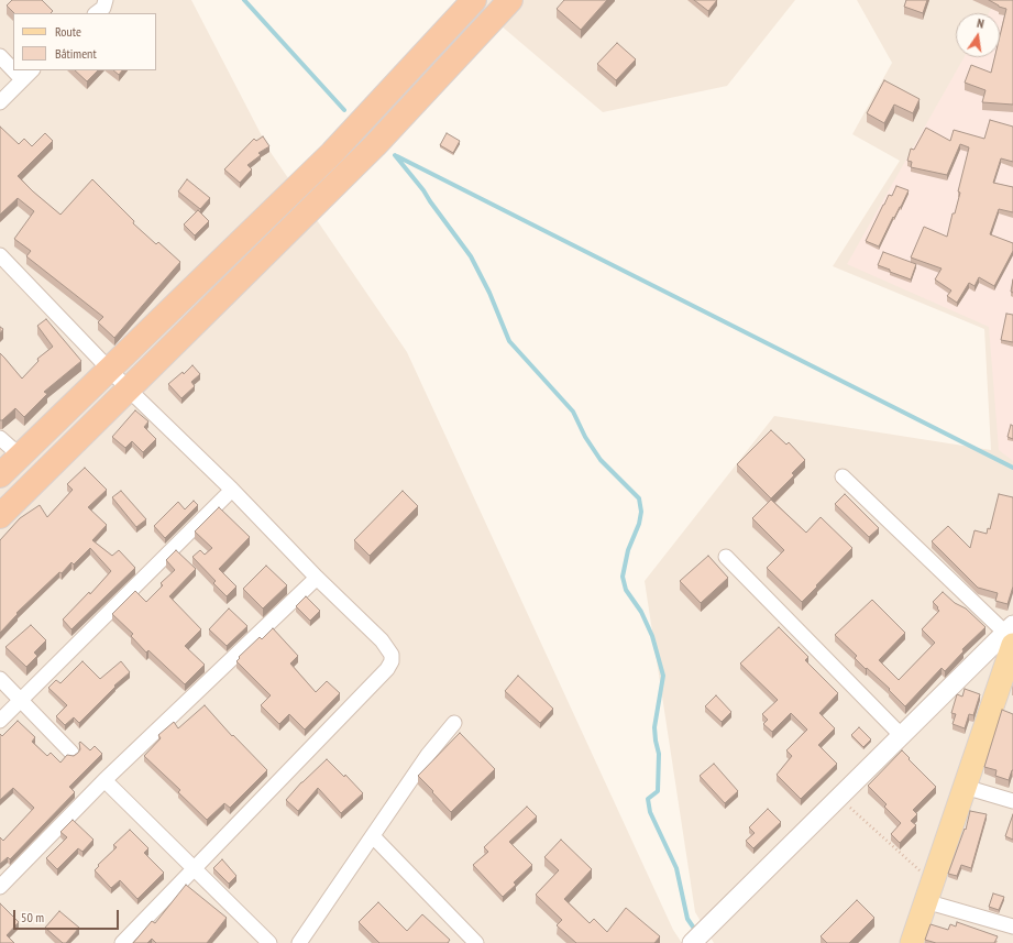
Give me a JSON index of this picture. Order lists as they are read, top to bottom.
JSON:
{
  "legend": ["Route", "Bâtiment"],
  "scale_bar": "50 m",
  "north": "top"
}
